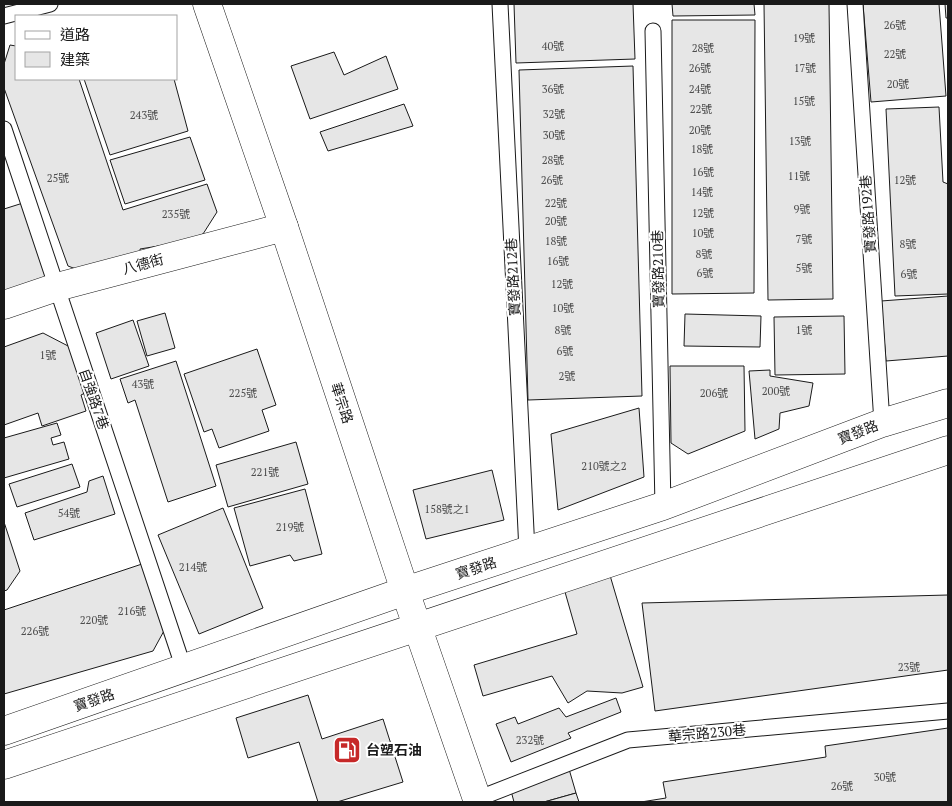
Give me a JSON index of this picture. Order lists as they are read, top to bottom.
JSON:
{
  "streets": {
    "main road": ["八德街", "華宗路", "寶發路"],
    "lane": [
      "寶發路192巷",
      "寶發路210巷",
      "寶發路212巷",
      "自強路7巷",
      "華宗路230巷"
    ]
  },
  "crossings": [
    ["寶發路192巷", "寶發路"],
    ["八德街", "自強路7巷"],
    ["八德街", "華宗路"],
    ["寶發路210巷", "寶發路"],
    ["寶發路212巷", "寶發路"],
    ["自強路7巷", "寶發路"],
    ["華宗路", "寶發路"],
    ["華宗路", "華宗路230巷"]
  ],
  "places": {
    "fuel station": ["台塑石油"]
  },
  "house_numbers": [
    "26號",
    "19號",
    "40號",
    "28號",
    "22號",
    "26號",
    "17號",
    "20號",
    "36號",
    "24號",
    "15號",
    "22號",
    "32號",
    "243號",
    "20號",
    "30號",
    "13號",
    "18號",
    "28號",
    "16號",
    "11號",
    "25號",
    "26號",
    "12號",
    "14號",
    "22號",
    "9號",
    "12號",
    "235號",
    "20號",
    "10號",
    "7號",
    "18號",
    "8號",
    "8號",
    "16號",
    "5號",
    "6號",
    "6號",
    "12號",
    "10號",
    "8號",
    "1號",
    "6號",
    "1號",
    "2號",
    "43號",
    "200號",
    "225號",
    "206號",
    "210號之2",
    "221號",
    "158號之1",
    "54號",
    "219號",
    "214號",
    "216號",
    "220號",
    "226號",
    "23號",
    "232號",
    "30號",
    "26號"
  ],
  "legend": ["道路", "建築"]
}
